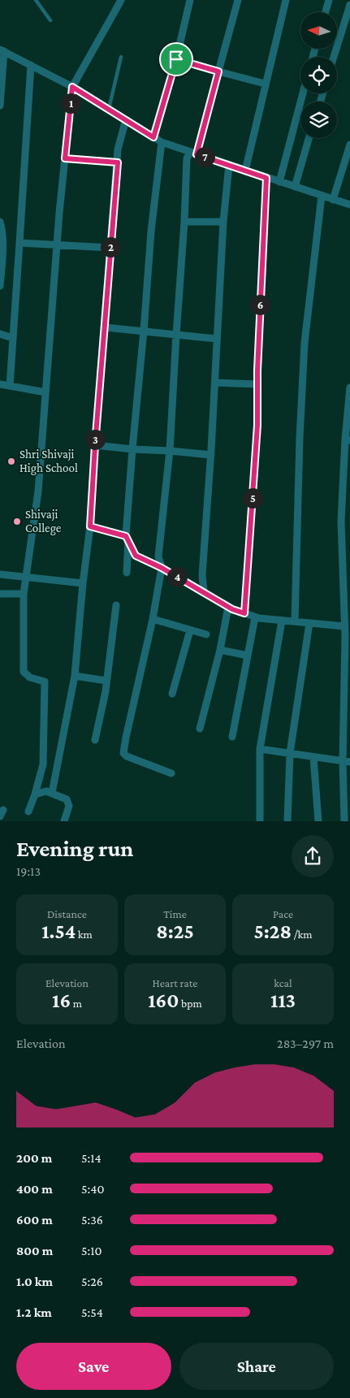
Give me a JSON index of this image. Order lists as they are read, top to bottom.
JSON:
{
  "places": ["Shri Shivaji High School", "Shivaji College"],
  "north": "left",
  "page": {
    "pins": [
      "1",
      "7",
      "2",
      "6",
      "3",
      "5",
      "4"
    ],
    "heading": ["Evening run", "19:13"],
    "stats": [
      ["Distance", "1.54 km"],
      ["Time", "8:25"],
      ["Pace", "5:28 /km"],
      ["Elevation", "16 m"],
      ["Heart rate", "160 bpm"],
      ["kcal", "113"]
    ],
    "chart": ["Elevation", "283–297 m"],
    "list": [
      {
        "name": "200 m",
        "note": "5:14"
      },
      {
        "name": "400 m",
        "note": "5:40"
      },
      {
        "name": "600 m",
        "note": "5:36"
      },
      {
        "name": "800 m",
        "note": "5:10"
      },
      {
        "name": "1.0 km",
        "note": "5:26"
      },
      {
        "name": "1.2 km",
        "note": "5:54"
      }
    ],
    "buttons": ["Save", "Share"]
  }
}
